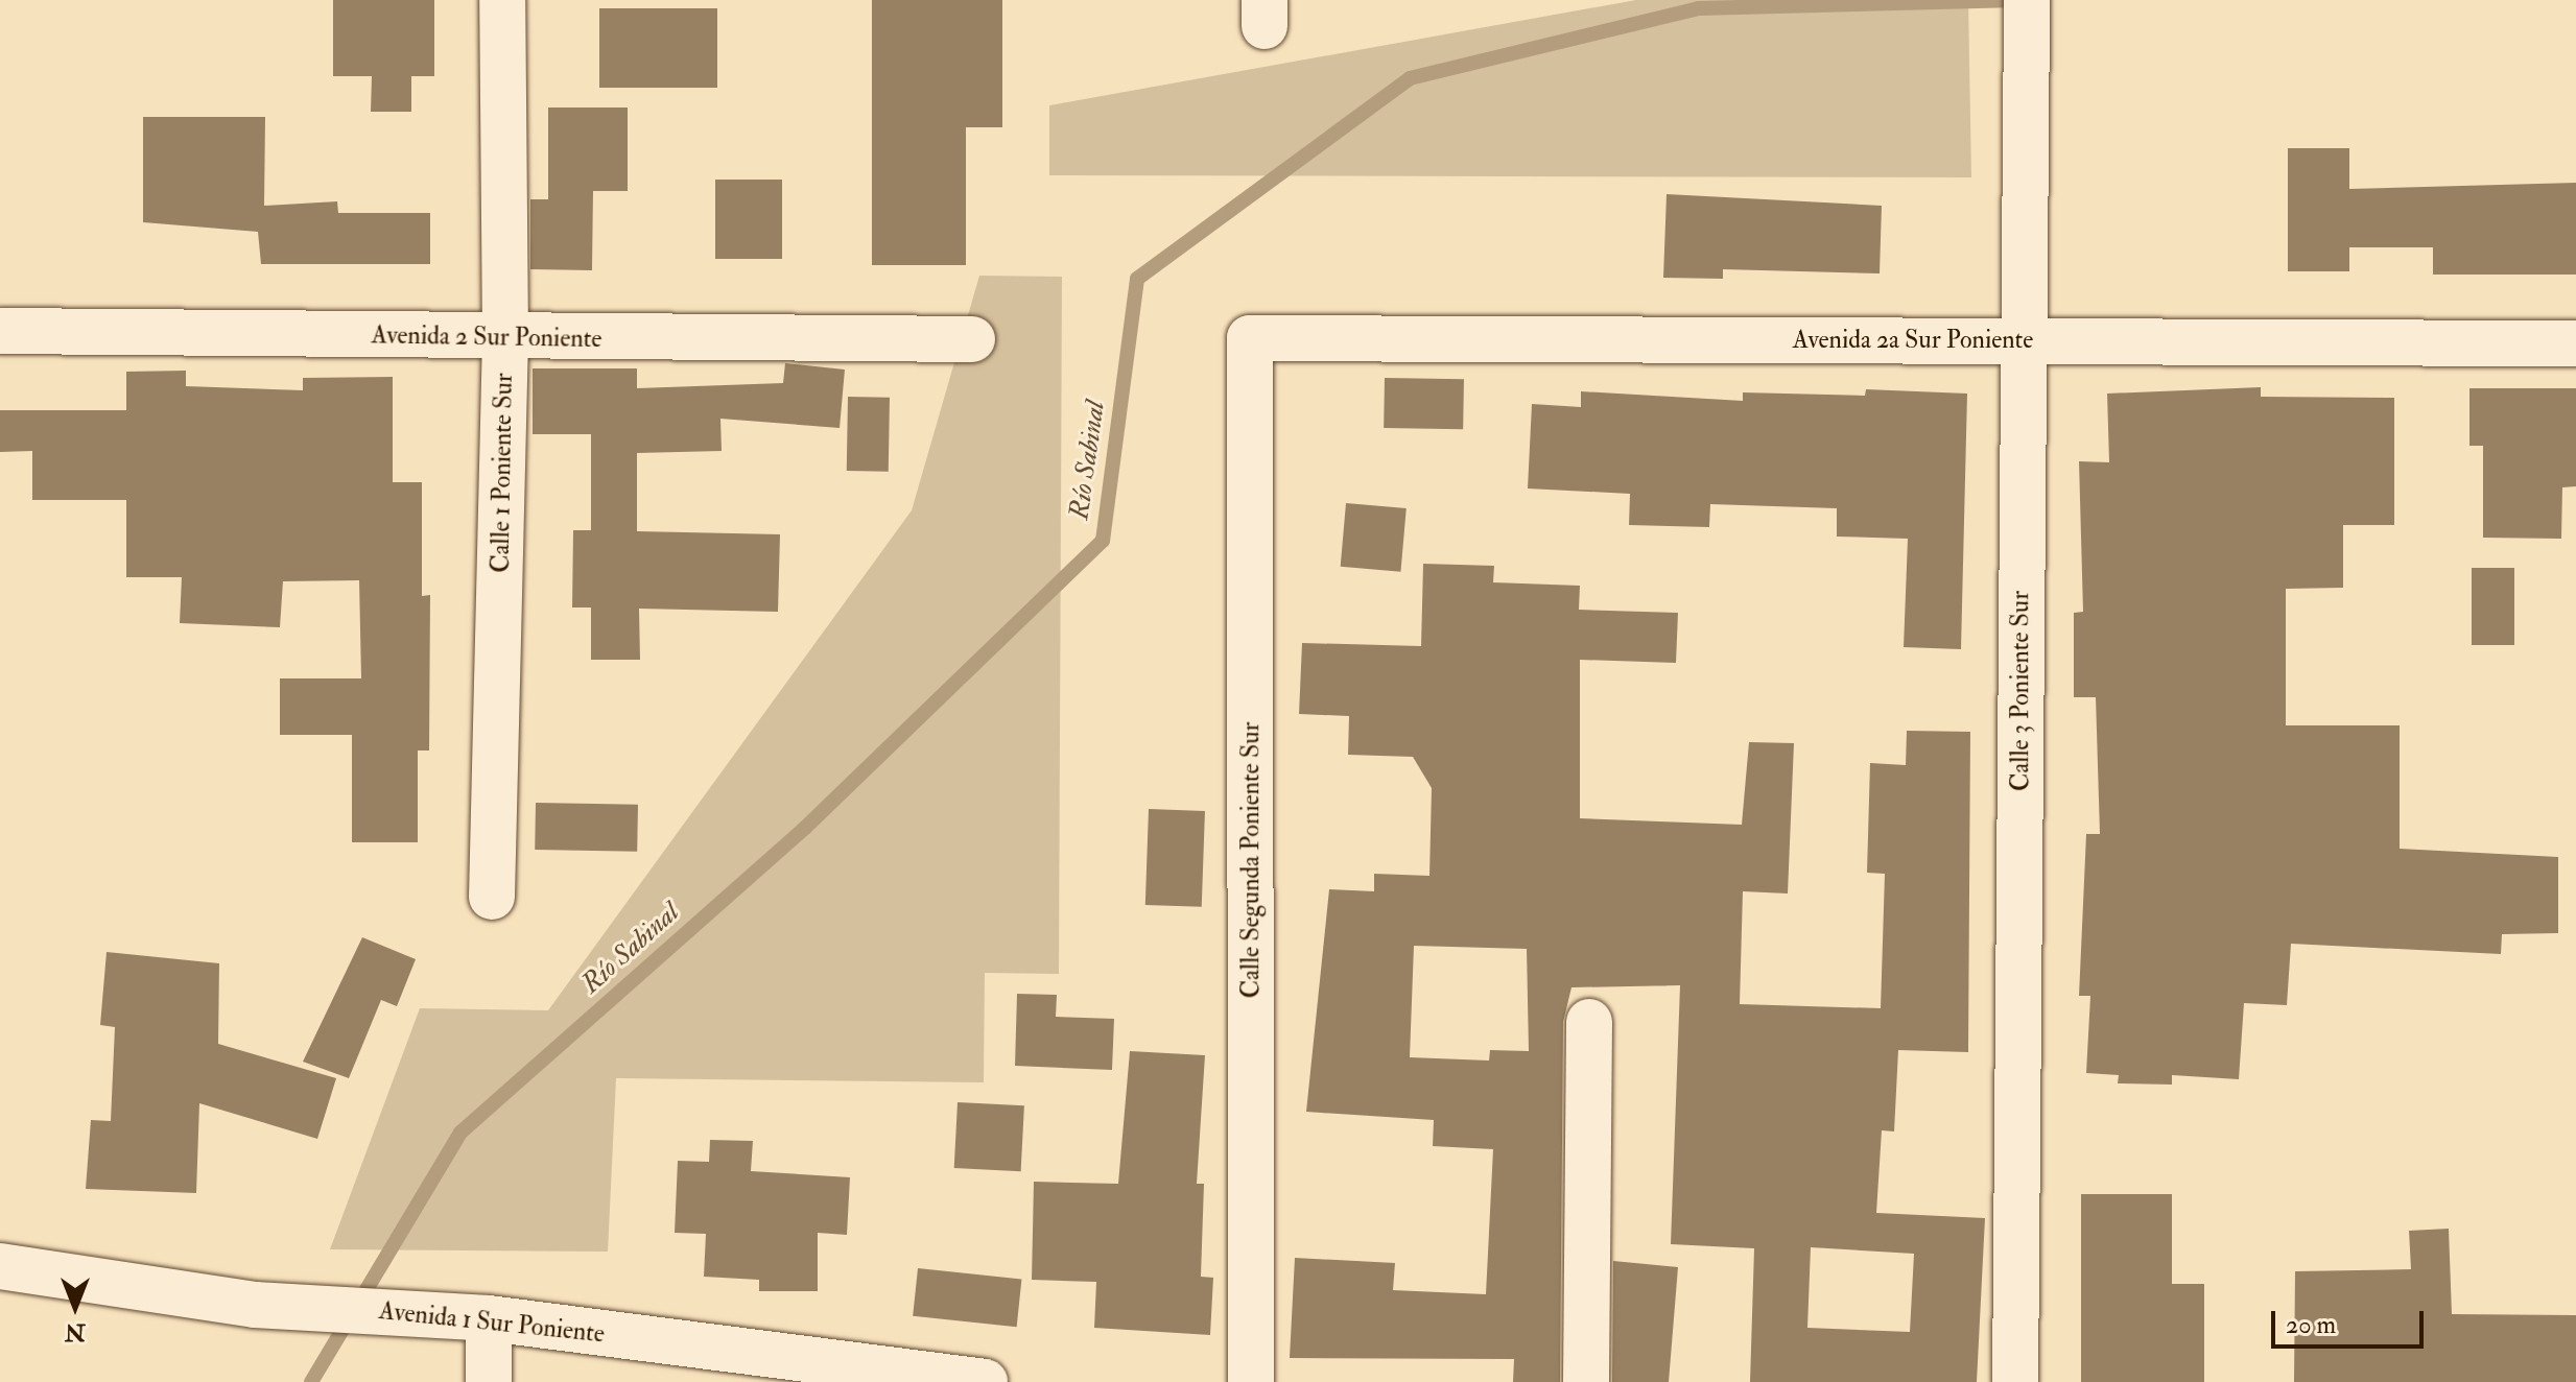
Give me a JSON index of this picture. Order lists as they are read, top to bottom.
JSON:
{
  "streets": {
    "street": [
      "Avenida 2 Sur Poniente",
      "Avenida 2a Sur Poniente",
      "Calle 1 Poniente Sur",
      "Calle 3 Poniente Sur",
      "Calle Segunda Poniente Sur",
      "Avenida 1 Sur Poniente"
    ]
  },
  "crossings": [
    ["Avenida 2 Sur Poniente", "Calle 1 Poniente Sur"],
    ["Avenida 2a Sur Poniente", "Calle 3 Poniente Sur"],
    ["Avenida 2a Sur Poniente", "Calle Segunda Poniente Sur"]
  ],
  "water": ["Río Sabinal"],
  "scale_bar": "20 m",
  "north": "bottom"
}
